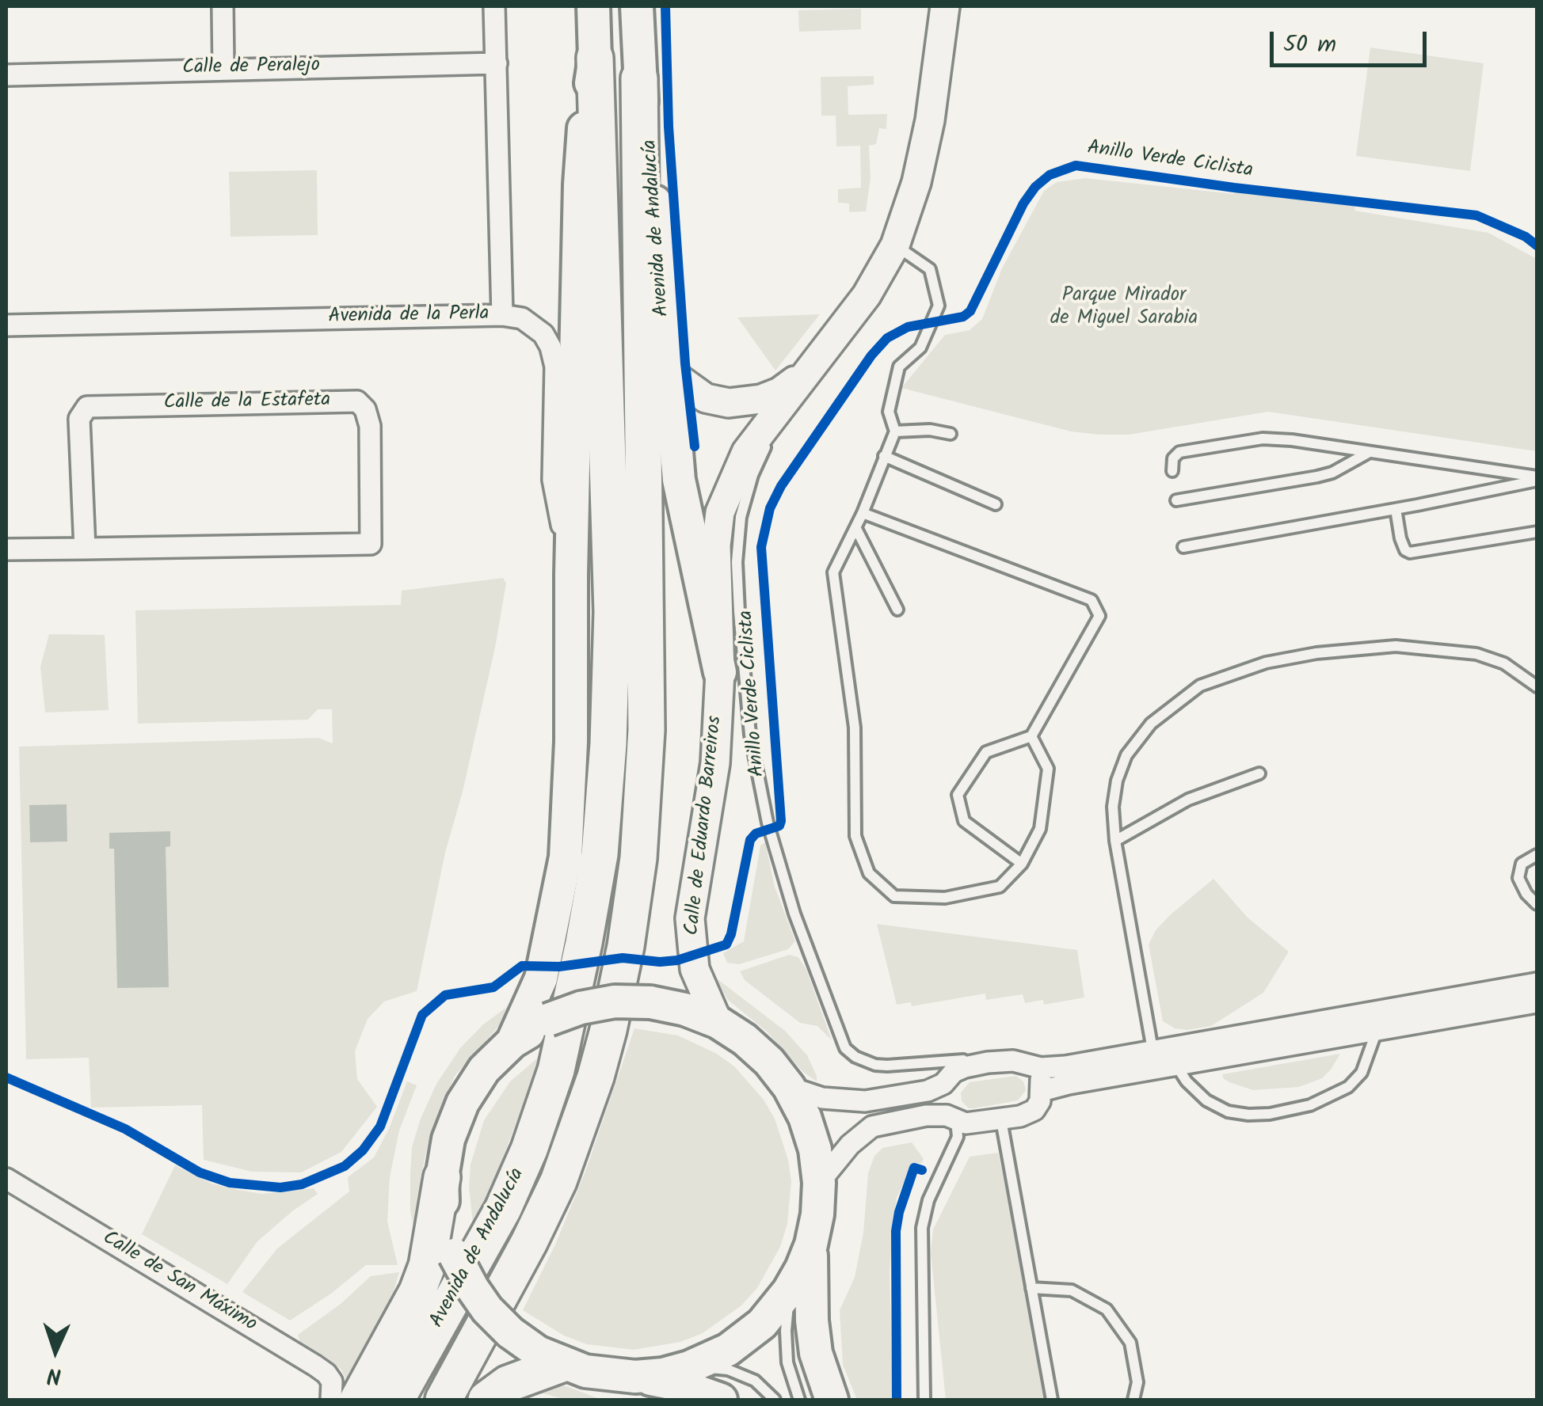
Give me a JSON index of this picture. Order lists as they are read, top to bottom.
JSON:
{
  "streets": {
    "highway": ["Avenida de Andalucía"],
    "street": [
      "Calle de Peralejo",
      "Avenida de la Perla",
      "Calle de la Estafeta",
      "Calle de Eduardo Barreiros",
      "Calle de San Máximo"
    ],
    "cycle path": ["Anillo Verde Ciclista"]
  },
  "crossings": [
    ["Calle de Peralejo", "Avenida de la Perla"]
  ],
  "parks": ["Parque Mirador de Miguel Sarabia"],
  "scale_bar": "50 m",
  "north": "bottom"
}
